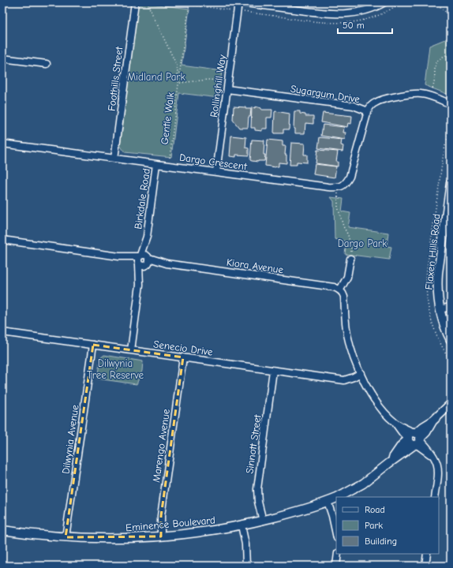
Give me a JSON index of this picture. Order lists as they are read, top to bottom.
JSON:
{
  "streets": {
    "street": [
      "Foothills Street",
      "Rollinghill Way",
      "Sugargum Drive",
      "Dargo Crescent",
      "Birkdale Road",
      "Flaxen Hills Road",
      "Kiora Avenue",
      "Senecio Drive",
      "Dilwynia Avenue",
      "Sinnott Street",
      "Marengo Avenue",
      "Eminence Boulevard"
    ],
    "path": ["Gentle Walk"]
  },
  "crossings": [
    ["Foothills Street", "Dargo Crescent"],
    ["Rollinghill Way", "Sugargum Drive"],
    ["Rollinghill Way", "Dargo Crescent"],
    ["Dargo Crescent", "Birkdale Road"],
    ["Birkdale Road", "Kiora Avenue"],
    ["Birkdale Road", "Senecio Drive"],
    ["Senecio Drive", "Dilwynia Avenue"],
    ["Senecio Drive", "Sinnott Street"],
    ["Senecio Drive", "Marengo Avenue"],
    ["Dilwynia Avenue", "Eminence Boulevard"],
    ["Sinnott Street", "Eminence Boulevard"],
    ["Marengo Avenue", "Eminence Boulevard"]
  ],
  "parks": ["Midland Park", "Dargo Park", "Dilwynia Tree Reserve"],
  "legend": ["Road", "Park", "Building"],
  "scale_bar": "50 m"
}
